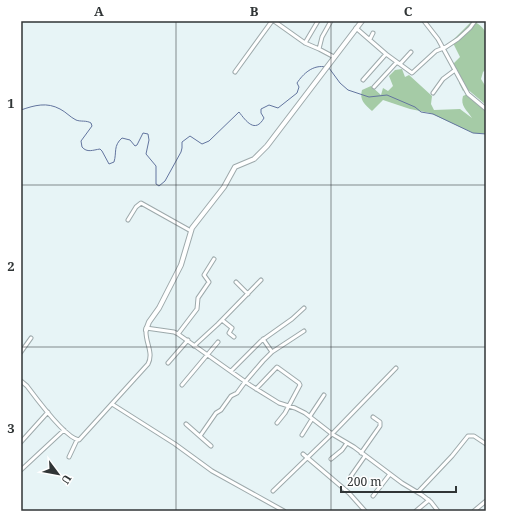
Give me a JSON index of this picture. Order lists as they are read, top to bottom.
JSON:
{
  "scale_bar": "200 m",
  "north": "bottom right",
  "grid": {
    "columns": ["A", "B", "C"],
    "rows": ["1", "2", "3"]
  }
}
